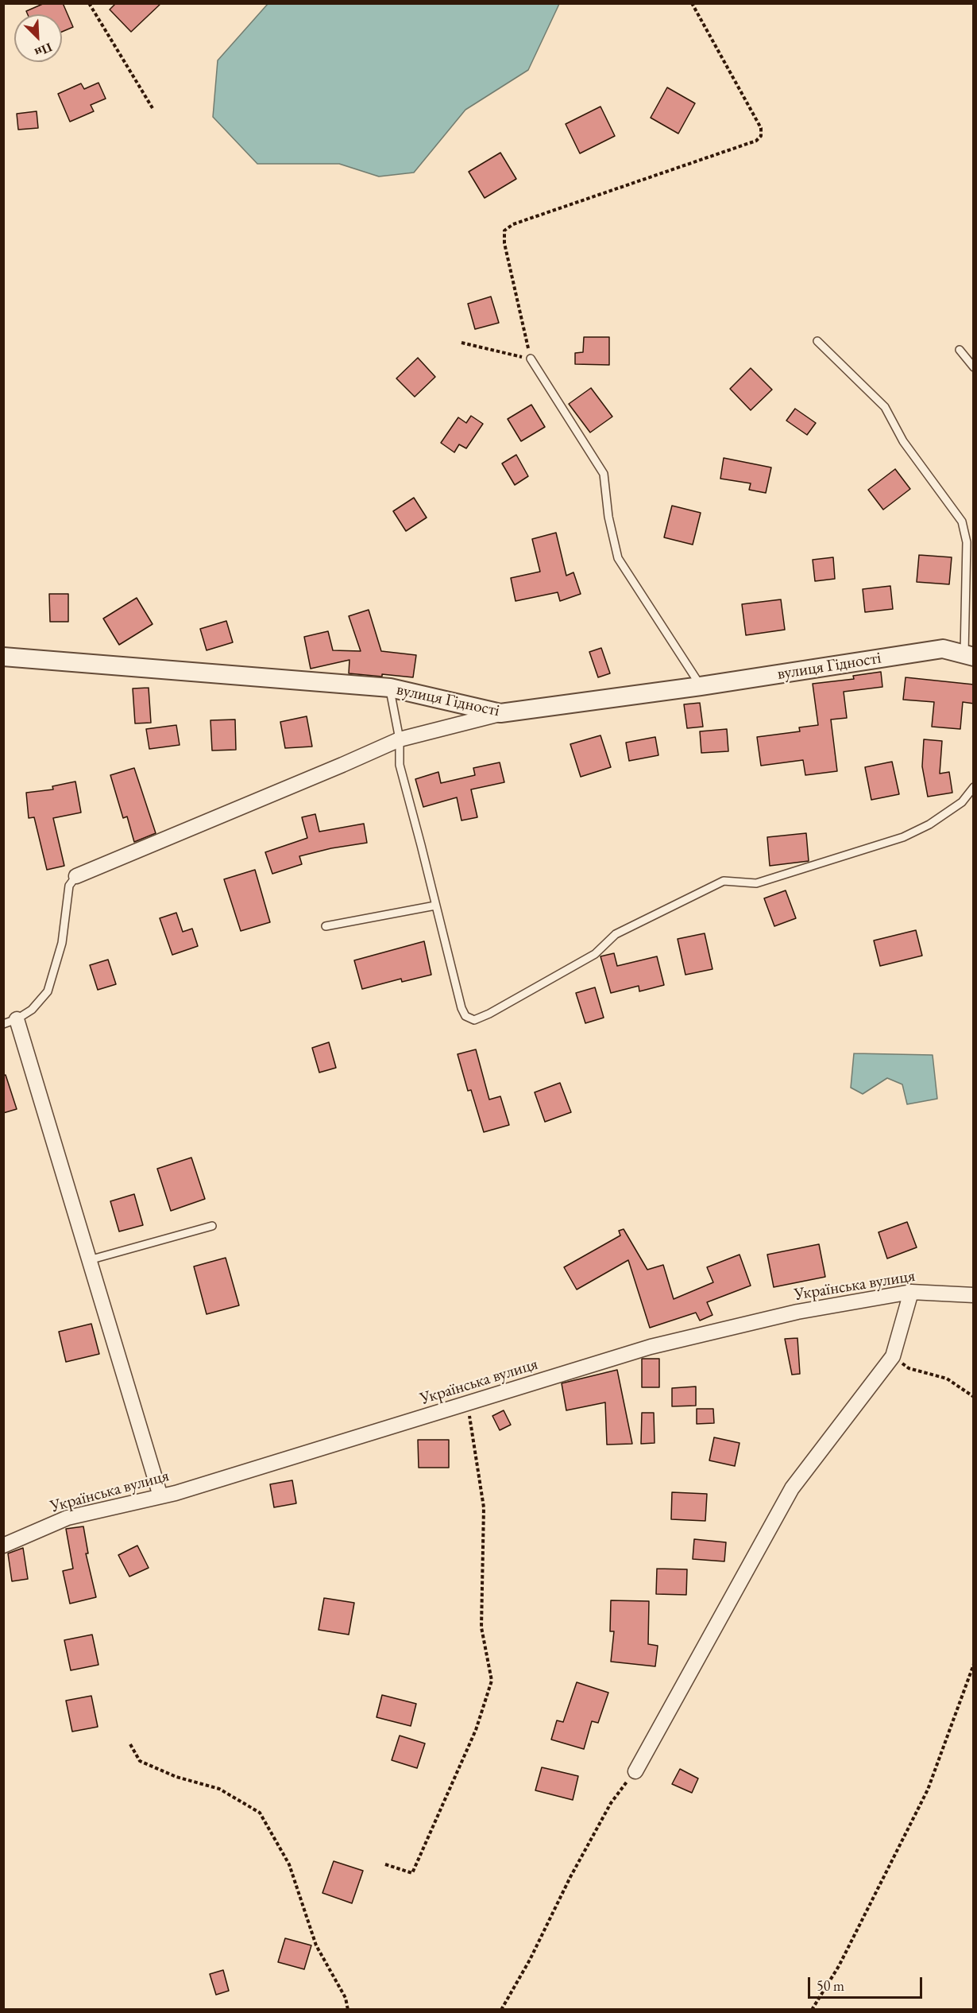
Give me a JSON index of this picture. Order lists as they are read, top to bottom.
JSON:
{
  "streets": {
    "street": ["вулиця Гідності", "Українська вулиця"]
  },
  "scale_bar": "50 m",
  "north": "bottom right"
}
